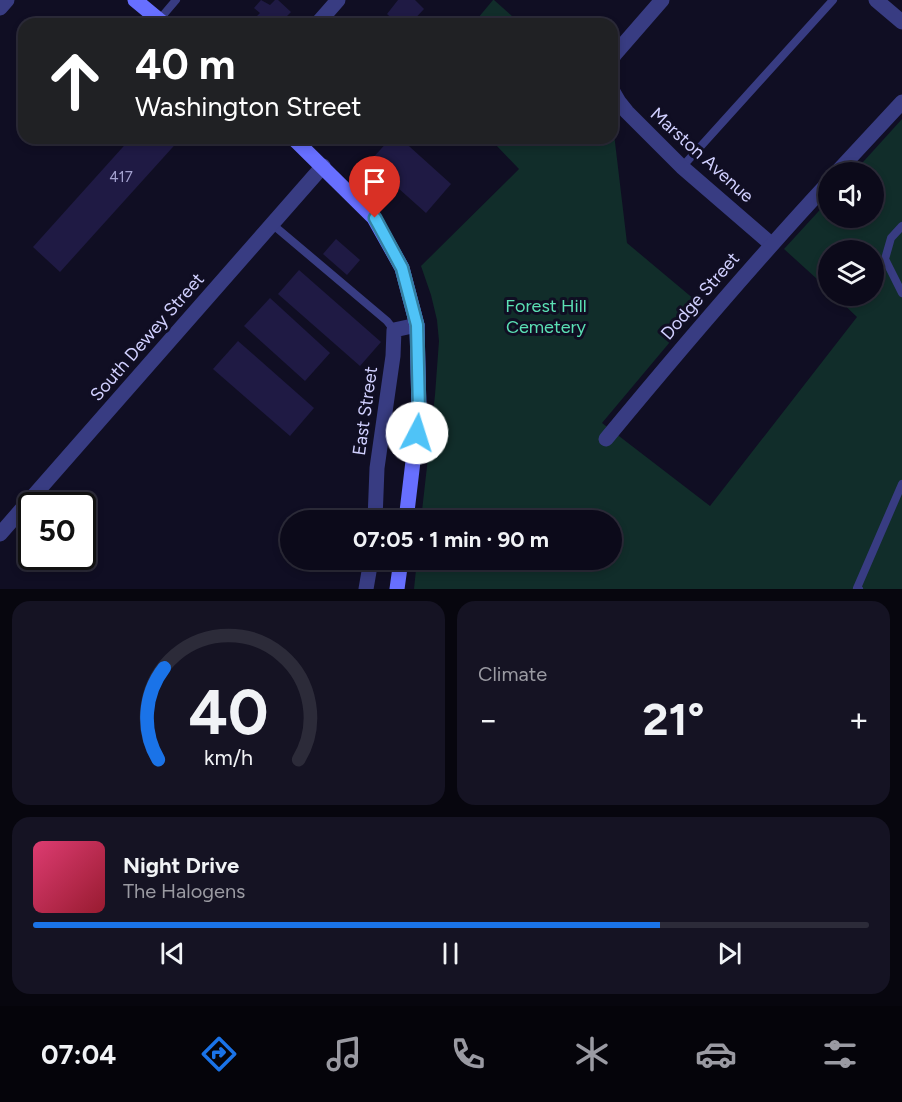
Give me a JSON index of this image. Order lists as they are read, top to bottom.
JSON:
{
  "streets": {
    "street": [
      "Marston Avenue",
      "Dodge Street",
      "South Dewey Street",
      "East Street"
    ]
  },
  "crossings": [
    ["Marston Avenue", "Dodge Street"]
  ],
  "parks": ["Forest Hill Cemetery"],
  "house_numbers": ["417"],
  "page": {
    "turn": ["40 m", "Washington Street"],
    "limit": "50",
    "trip": "07:05 · 1 min · 90 m",
    "tile": "Climate",
    "heat": ["−", "21°", "+"],
    "song": ["Night Drive", "The Halogens"],
    "tabs": "07:04",
    "gauge": ["40", "km/h"]
  }
}
